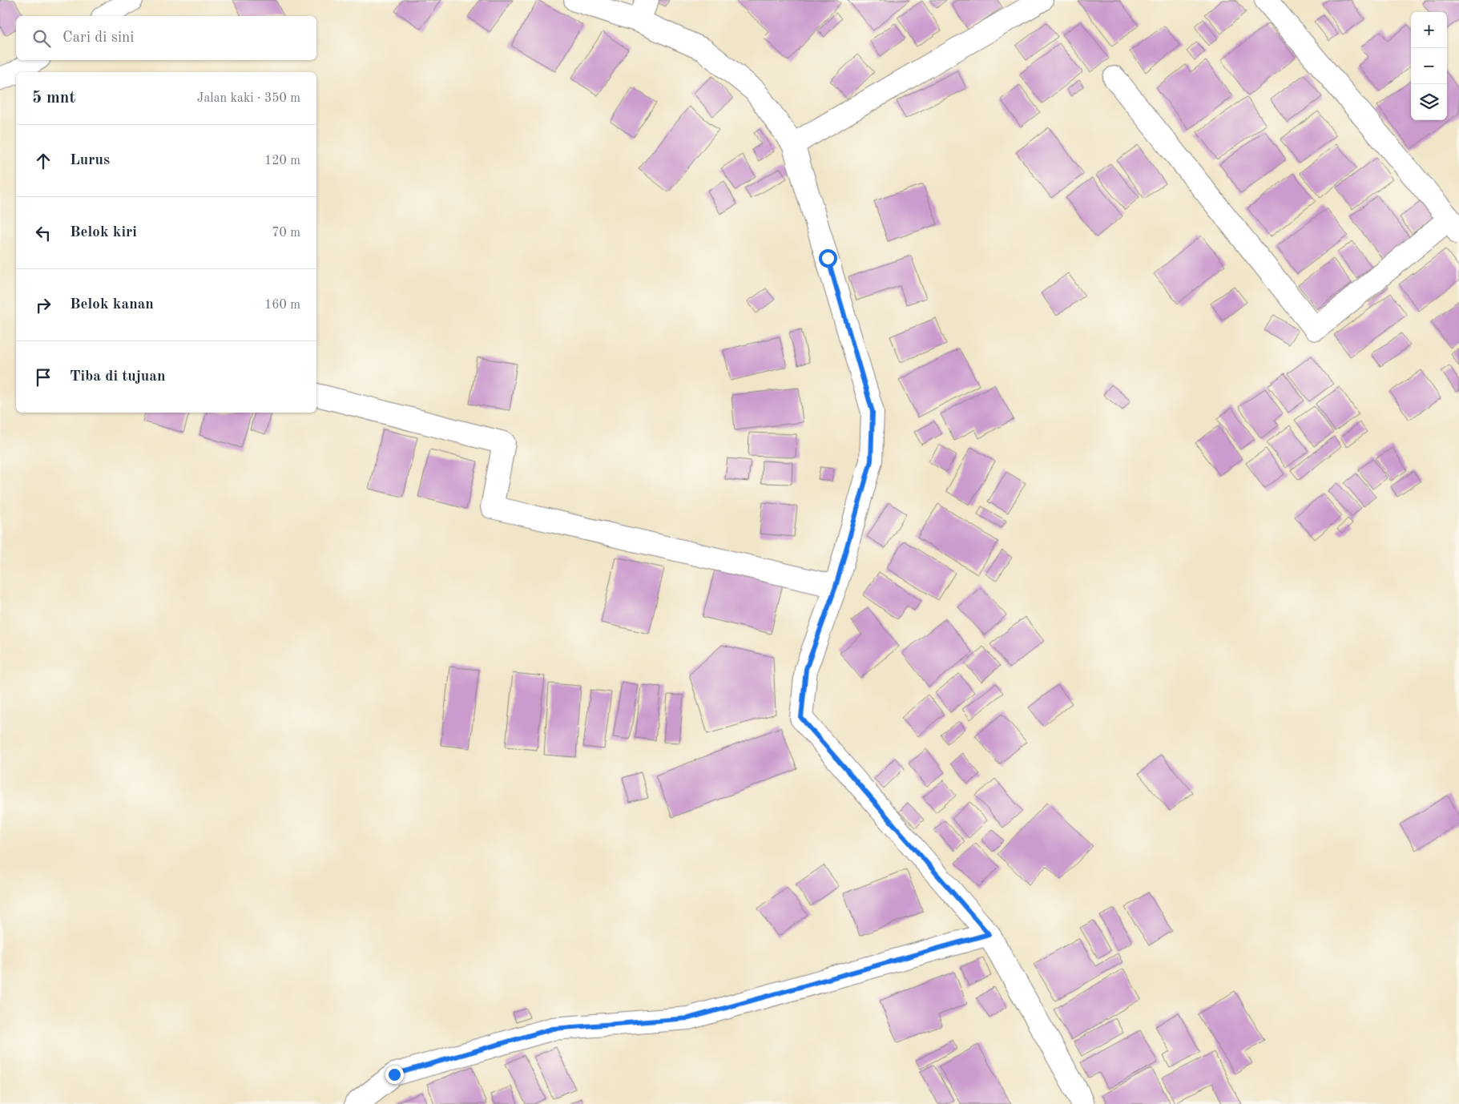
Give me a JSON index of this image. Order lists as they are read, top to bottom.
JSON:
{
  "page": {
    "map_buttons": ["+", "−"],
    "search": "Cari di sini",
    "heading": ["5 mnt", "Jalan kaki · 350 m"],
    "list": [
      ["Lurus", "120 m"],
      ["Belok kiri", "70 m"],
      ["Belok kanan", "160 m"],
      "Tiba di tujuan"
    ]
  }
}
